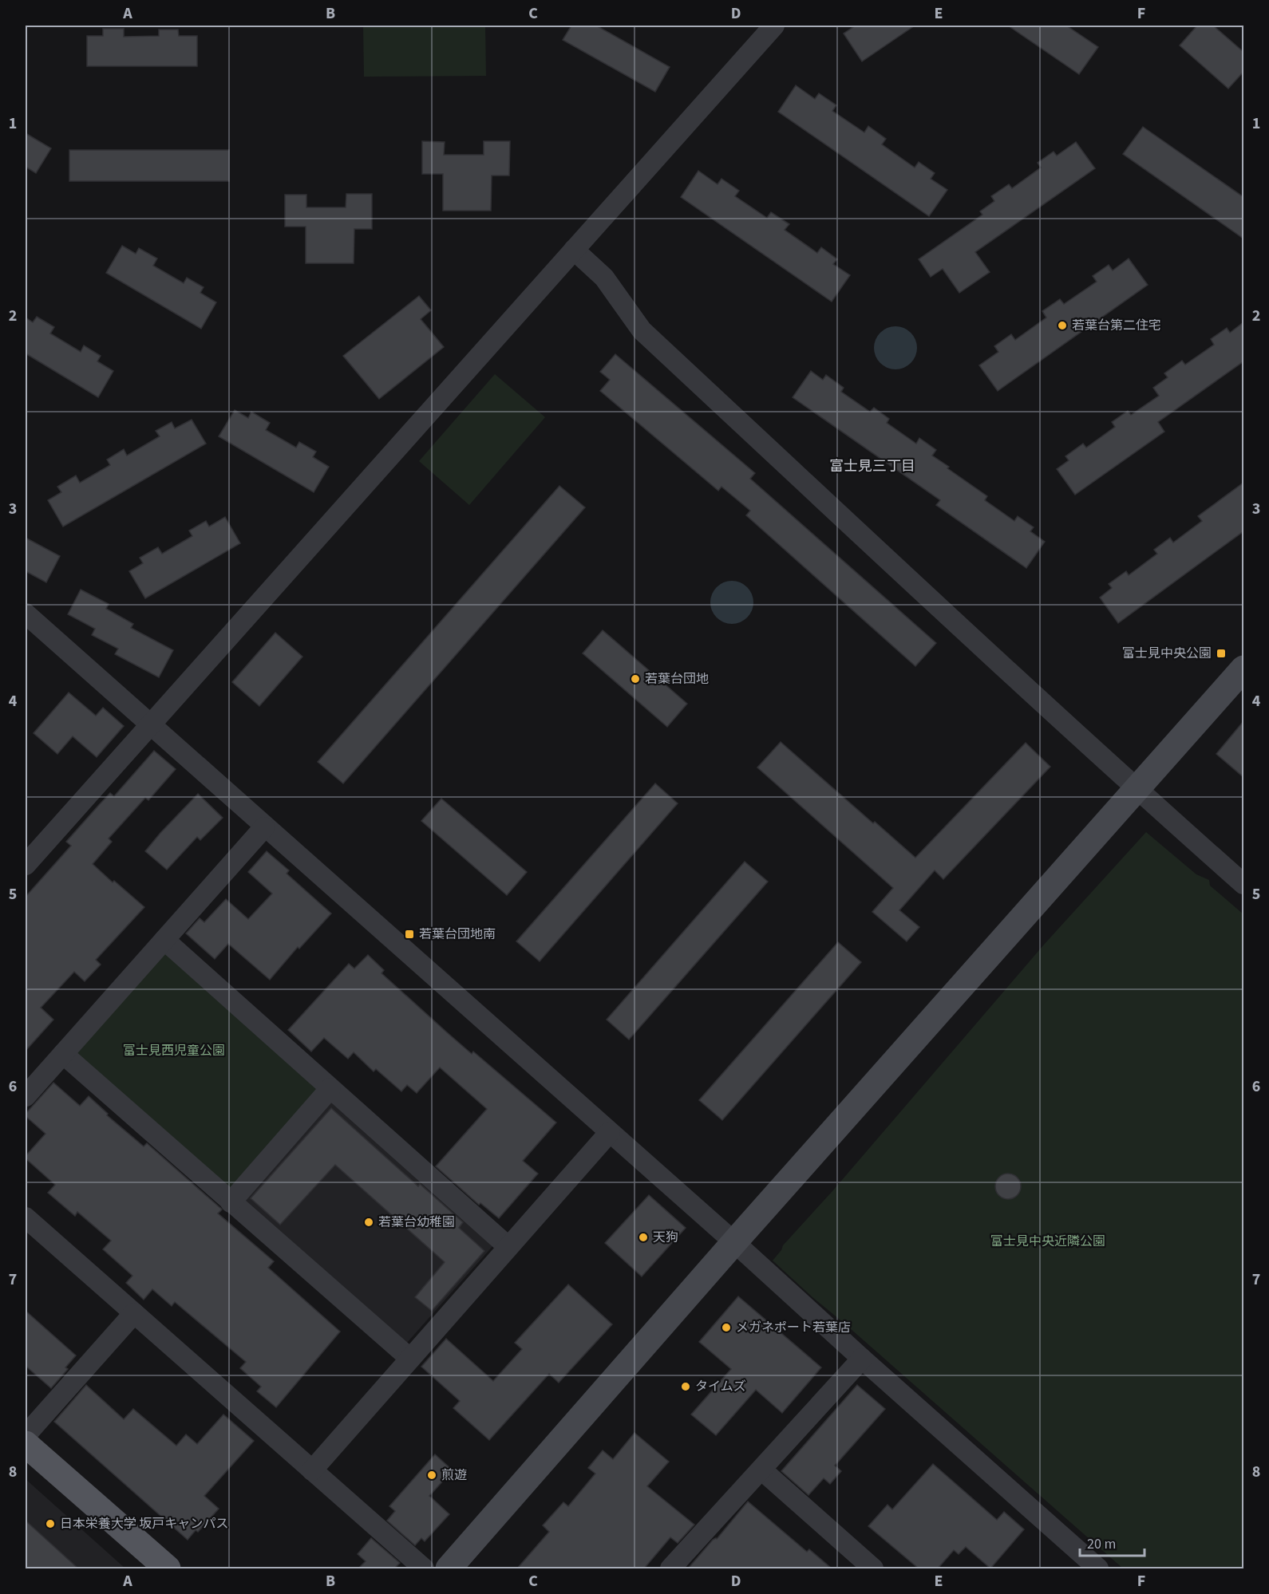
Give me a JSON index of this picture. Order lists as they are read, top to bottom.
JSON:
{
  "districts": ["富士見三丁目"],
  "parks": ["富士見西児童公園", "富士見中央近隣公園"],
  "places": {
    "other": [
      "若葉台第二住宅",
      "若葉台団地",
      "若葉台幼稚園",
      "天狗",
      "メガネポート若葉店",
      "タイムズ",
      "煎遊",
      "日本栄養大学 坂戸キャンパス"
    ],
    "transit": ["富士見中央公園", "若葉台団地南"]
  },
  "scale_bar": "20 m",
  "grid": {
    "columns": [
      "A",
      "B",
      "C",
      "D",
      "E",
      "F"
    ],
    "rows": [
      "1",
      "2",
      "3",
      "4",
      "5",
      "6",
      "7",
      "8"
    ]
  }
}
